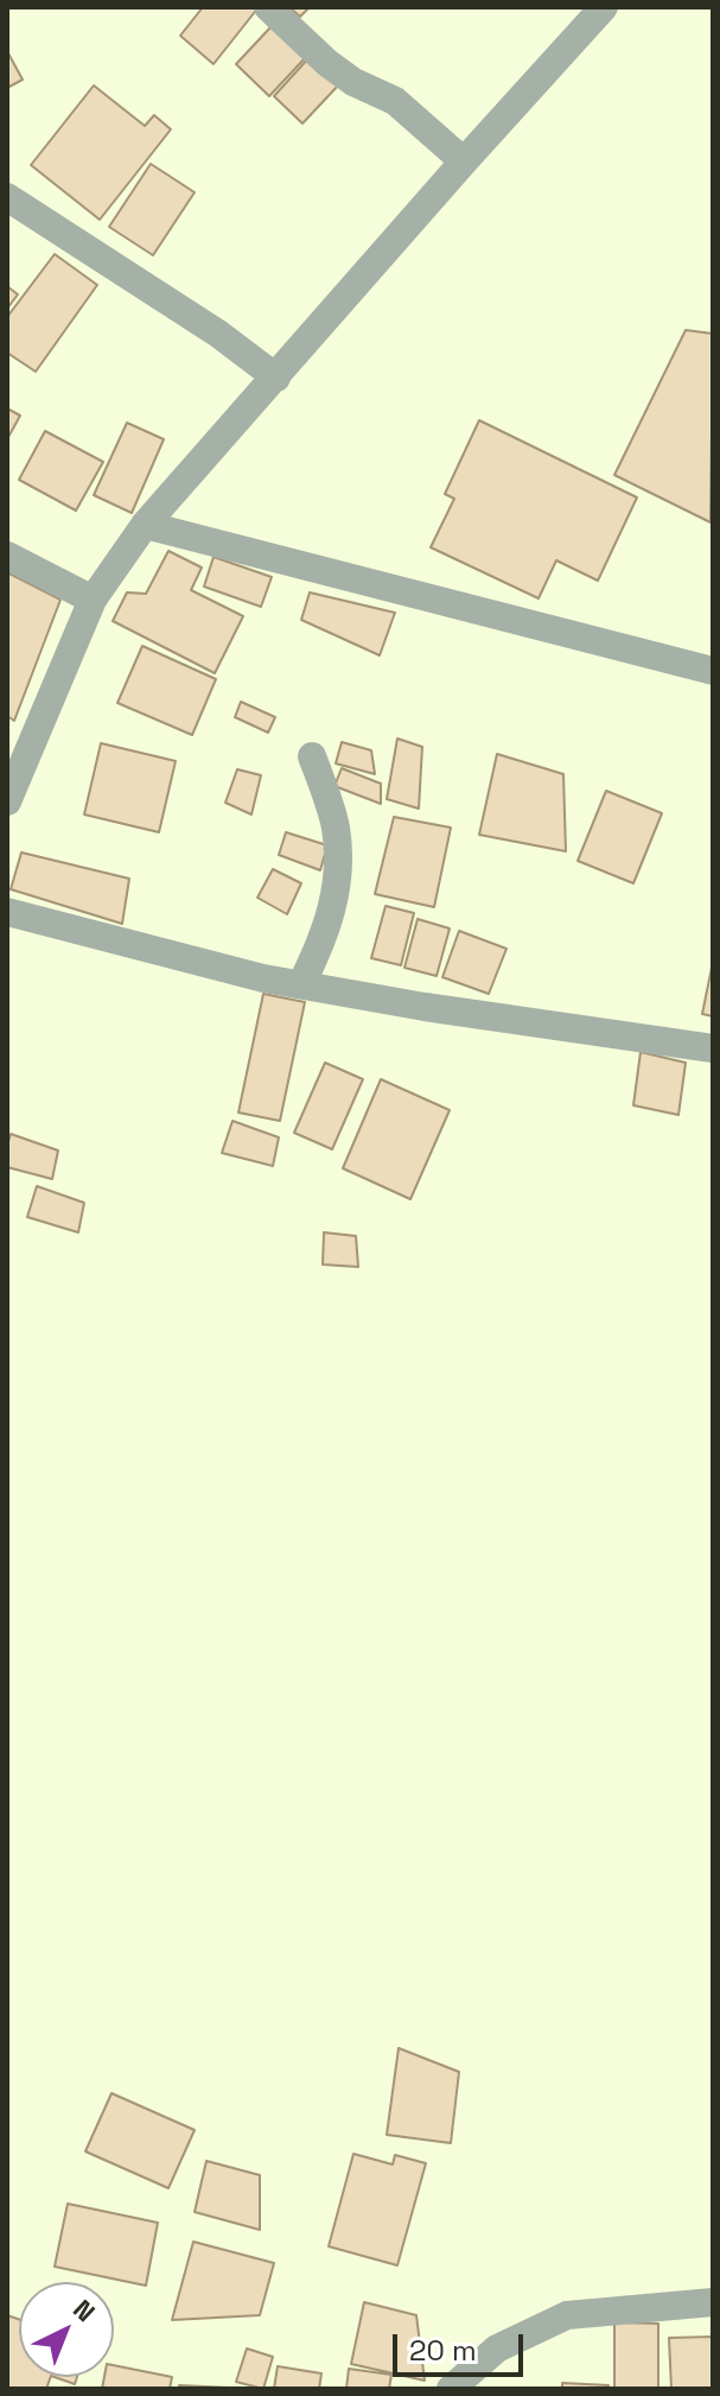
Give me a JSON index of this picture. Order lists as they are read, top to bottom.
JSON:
{
  "scale_bar": "20 m",
  "north": "top right"
}
